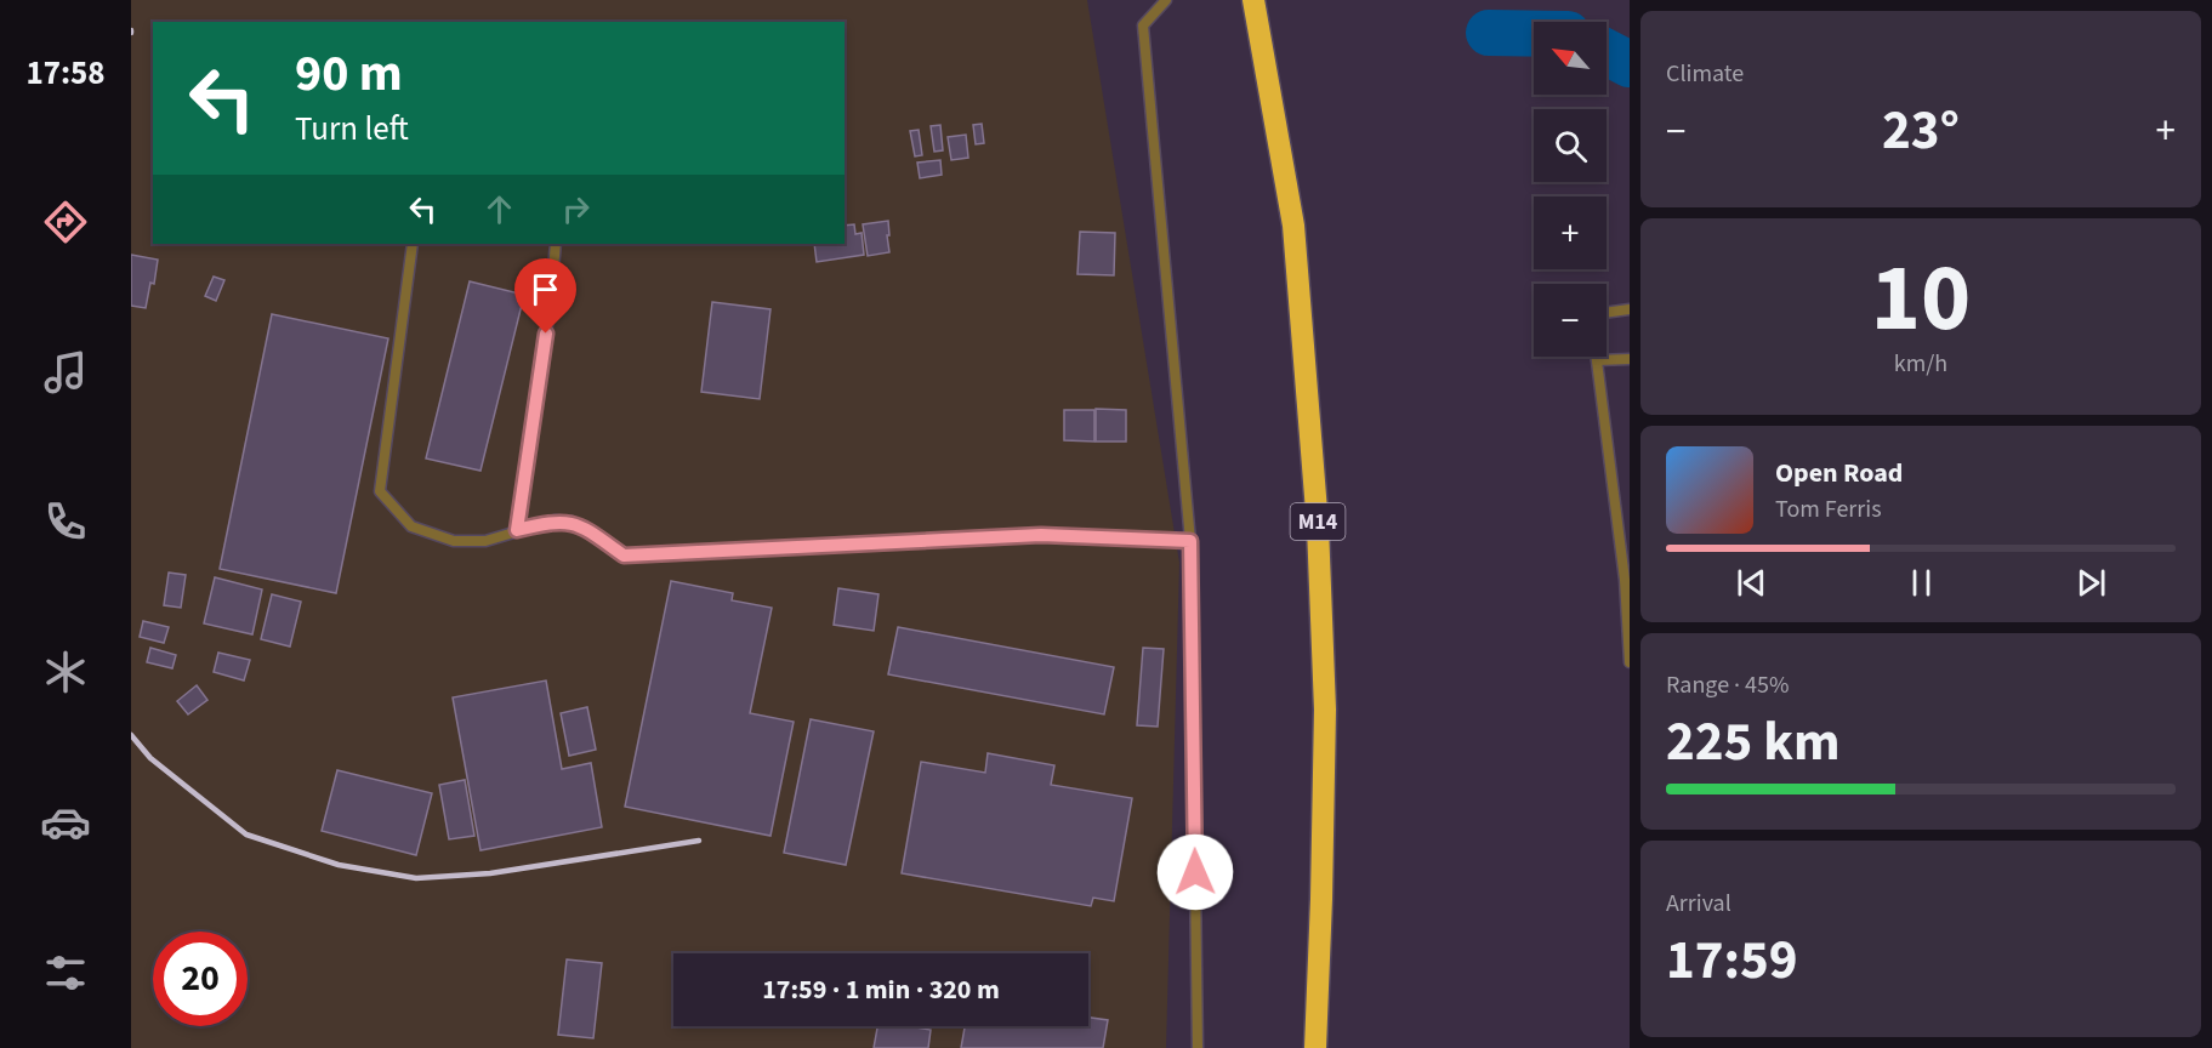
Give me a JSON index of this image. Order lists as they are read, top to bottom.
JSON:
{
  "streets": {
    "highway": ["M14"]
  },
  "north": "top left",
  "page": {
    "tabs": "17:58",
    "tile": [
      "Climate",
      ["10", "km/h"],
      ["Range · 45%", "225 km"],
      ["Arrival", "17:59"]
    ],
    "map_buttons": ["+", "−"],
    "turn": ["90 m", "Turn left"],
    "heat": ["−", "23°", "+"],
    "song": ["Open Road", "Tom Ferris"],
    "limit": "20",
    "trip": "17:59 · 1 min · 320 m"
  }
}
